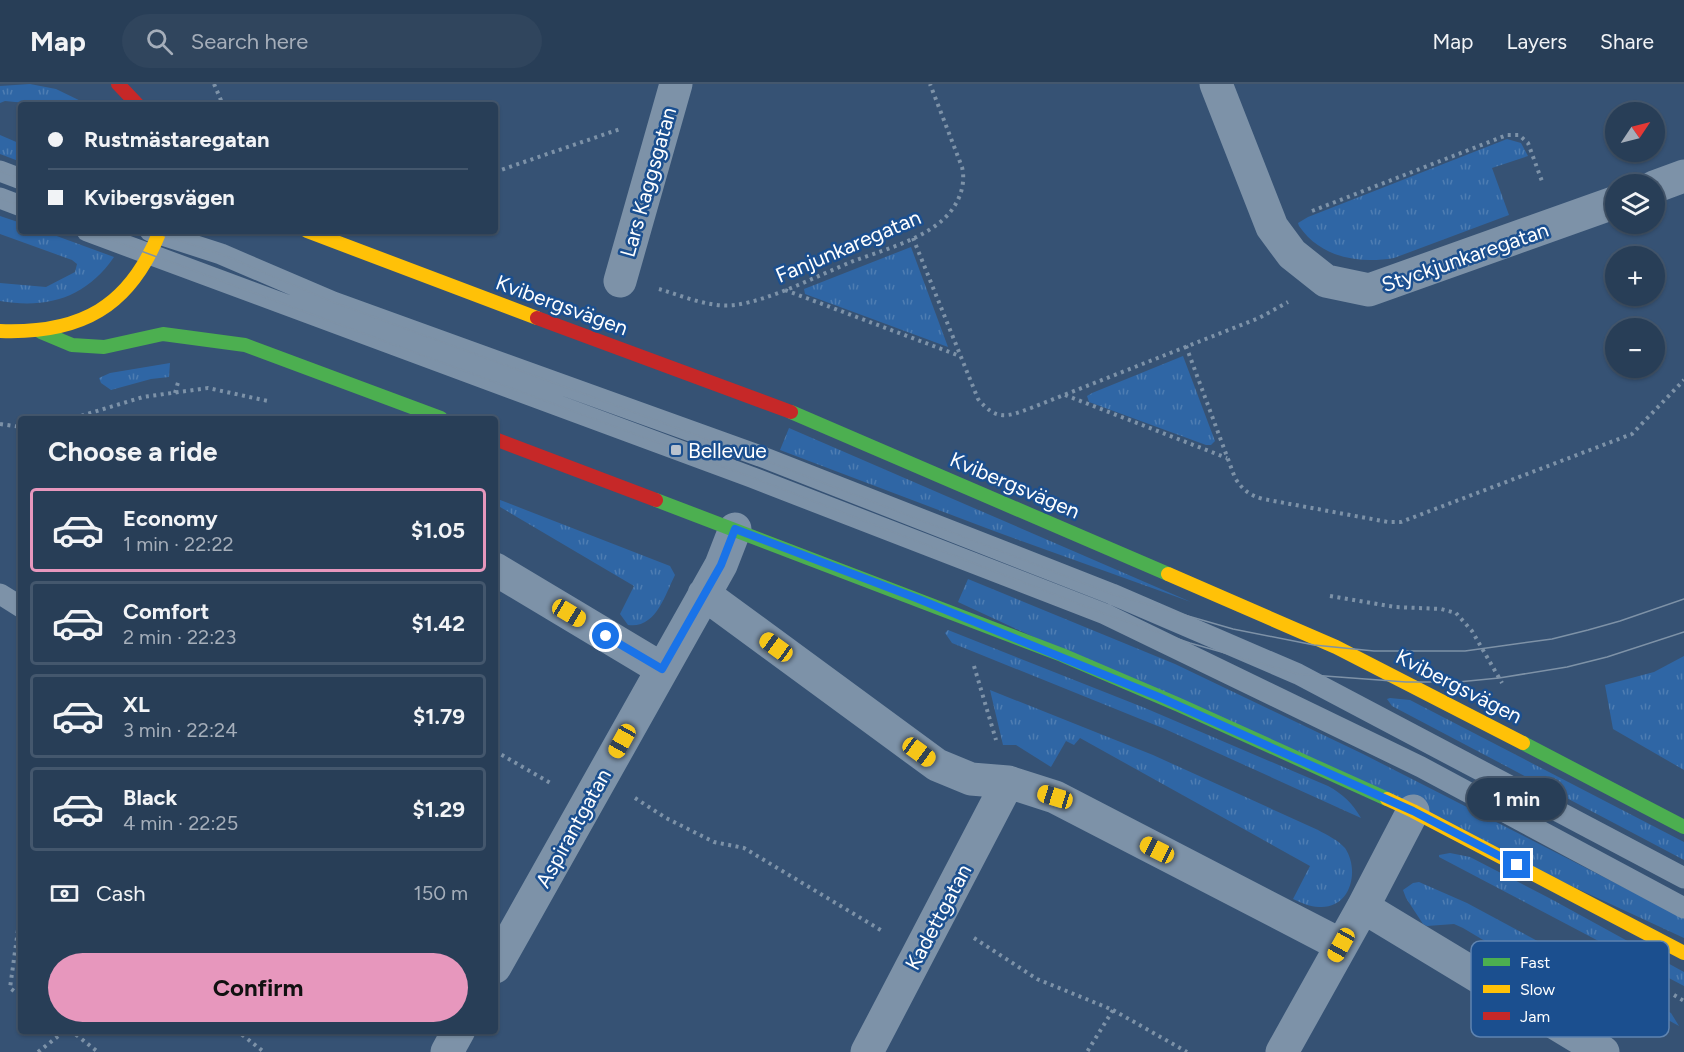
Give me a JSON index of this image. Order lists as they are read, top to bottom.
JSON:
{
  "streets": {
    "street": [
      "Lars Kaggsgatan",
      "Styckjunkaregatan",
      "Kvibergsvägen",
      "Aspirantgatan",
      "Kadettgatan"
    ],
    "path": ["Fanjunkaregatan"]
  },
  "crossings": [
    ["Lars Kaggsgatan", "Fanjunkaregatan"]
  ],
  "places": {
    "transit": ["Bellevue"]
  },
  "legend": ["Fast", "Slow", "Jam"],
  "north": "top right",
  "page": {
    "header": "Map",
    "search": "Search here",
    "nav": ["Map", "Layers", "Share"],
    "map_buttons": ["+", "−"],
    "banner": ["Rustmästaregatan", "Kvibergsvägen"],
    "heading": "Choose a ride",
    "list": [
      {
        "name": "Economy",
        "note": "1 min · 22:22",
        "value": "$1.05"
      },
      {
        "name": "Comfort",
        "note": "2 min · 22:23",
        "value": "$1.42"
      },
      {
        "name": "XL",
        "note": "3 min · 22:24",
        "value": "$1.79"
      },
      {
        "name": "Black",
        "note": "4 min · 22:25",
        "value": "$1.29"
      }
    ],
    "bubble": "1 min",
    "pay": ["Cash", "150 m"],
    "buttons": "Confirm"
  }
}
